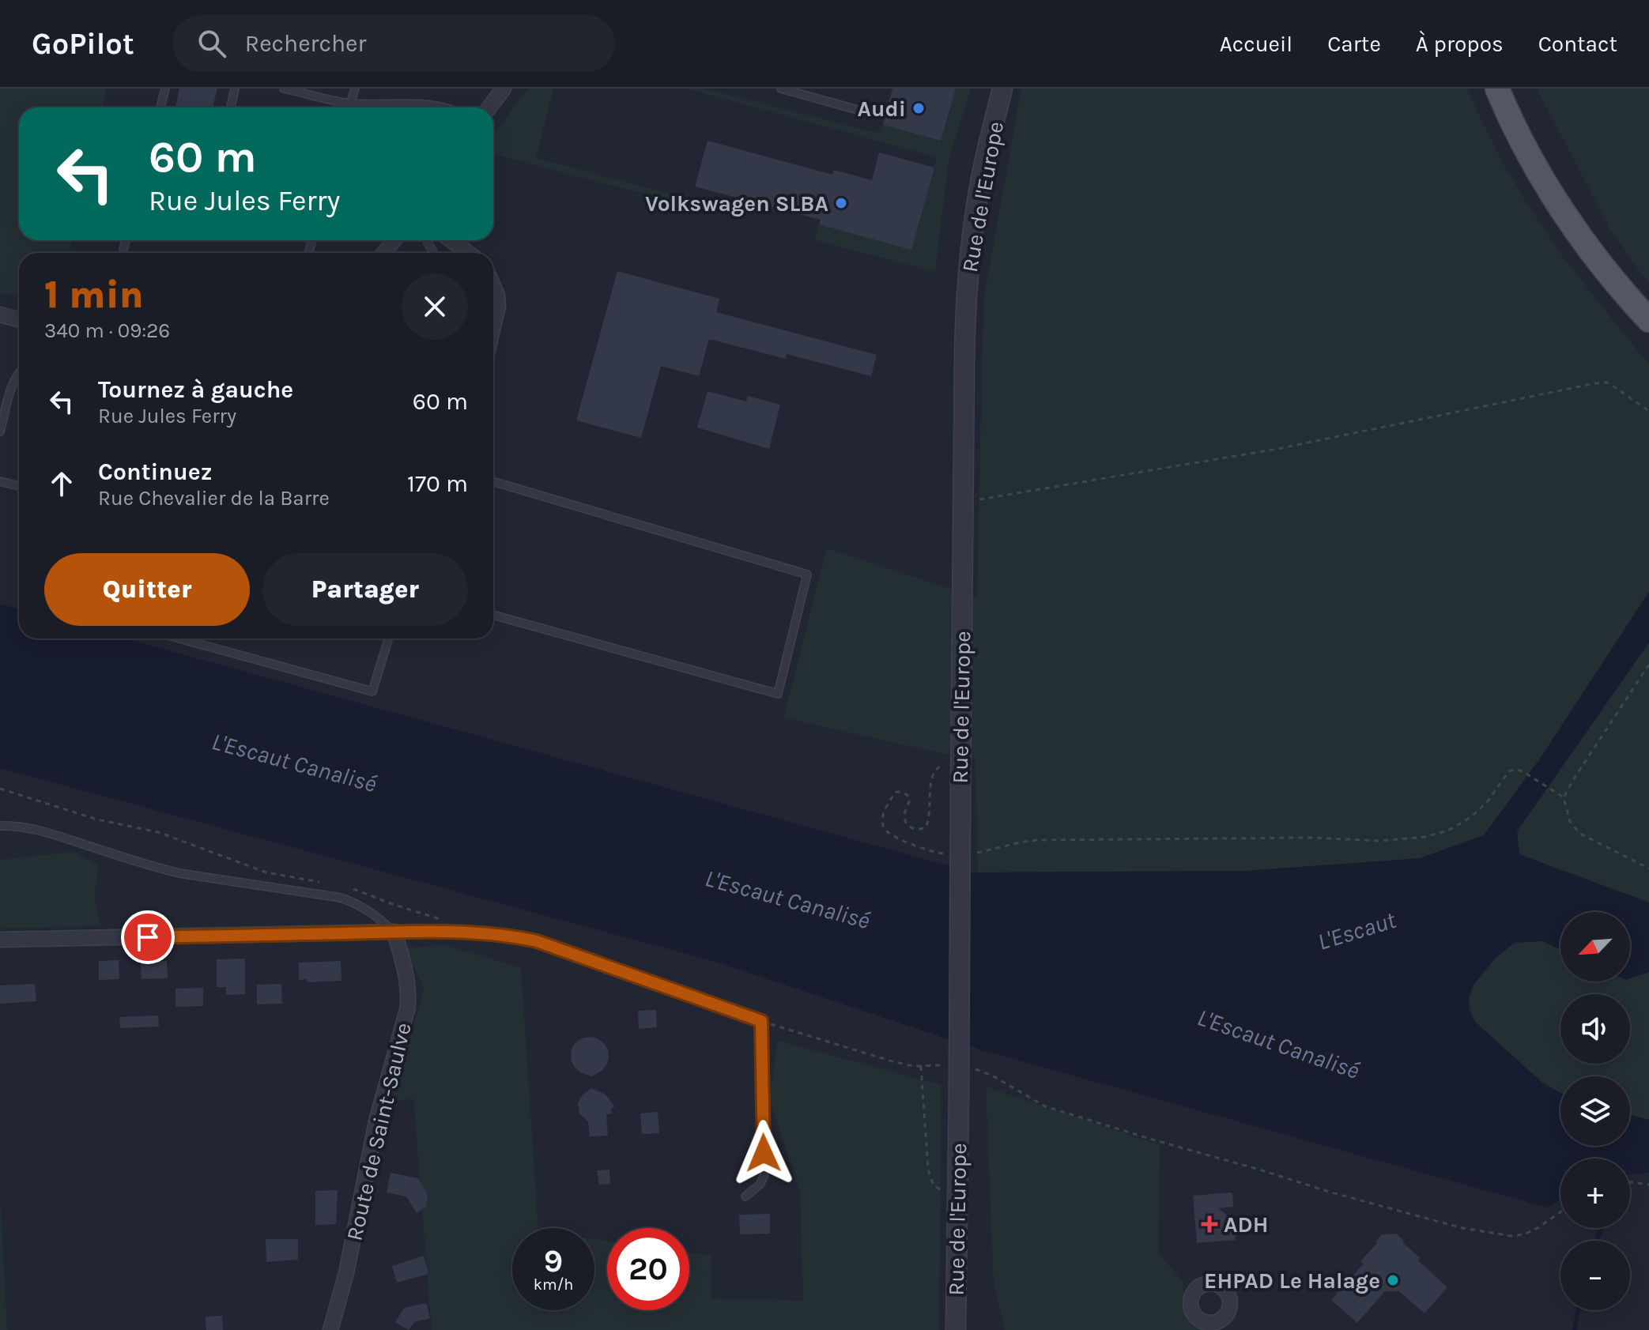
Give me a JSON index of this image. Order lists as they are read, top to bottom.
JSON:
{
  "streets": {
    "street": ["Rue de l'Europe", "Route de Saint-Saulve"]
  },
  "water": ["L'Escaut Canalisé", "L'Escaut"],
  "places": {
    "other": ["Audi", "Volkswagen SLBA", "EHPAD Le Halage"],
    "health": ["ADH"]
  },
  "north": "bottom left",
  "page": {
    "header": "GoPilot",
    "search": "Rechercher",
    "nav": [
      "Accueil",
      "Carte",
      "À propos",
      "Contact"
    ],
    "turn": ["60 m", "Rue Jules Ferry"],
    "heading": ["1 min", "340 m · 09:26"],
    "list": [
      {
        "name": "Tournez à gauche",
        "note": "Rue Jules Ferry",
        "value": "60 m"
      },
      {
        "name": "Continuez",
        "note": "Rue Chevalier de la Barre",
        "value": "170 m"
      }
    ],
    "buttons": ["Quitter", "Partager"],
    "map_buttons": ["+", "−"],
    "speed": "9 km/h",
    "limit": "20"
  }
}
